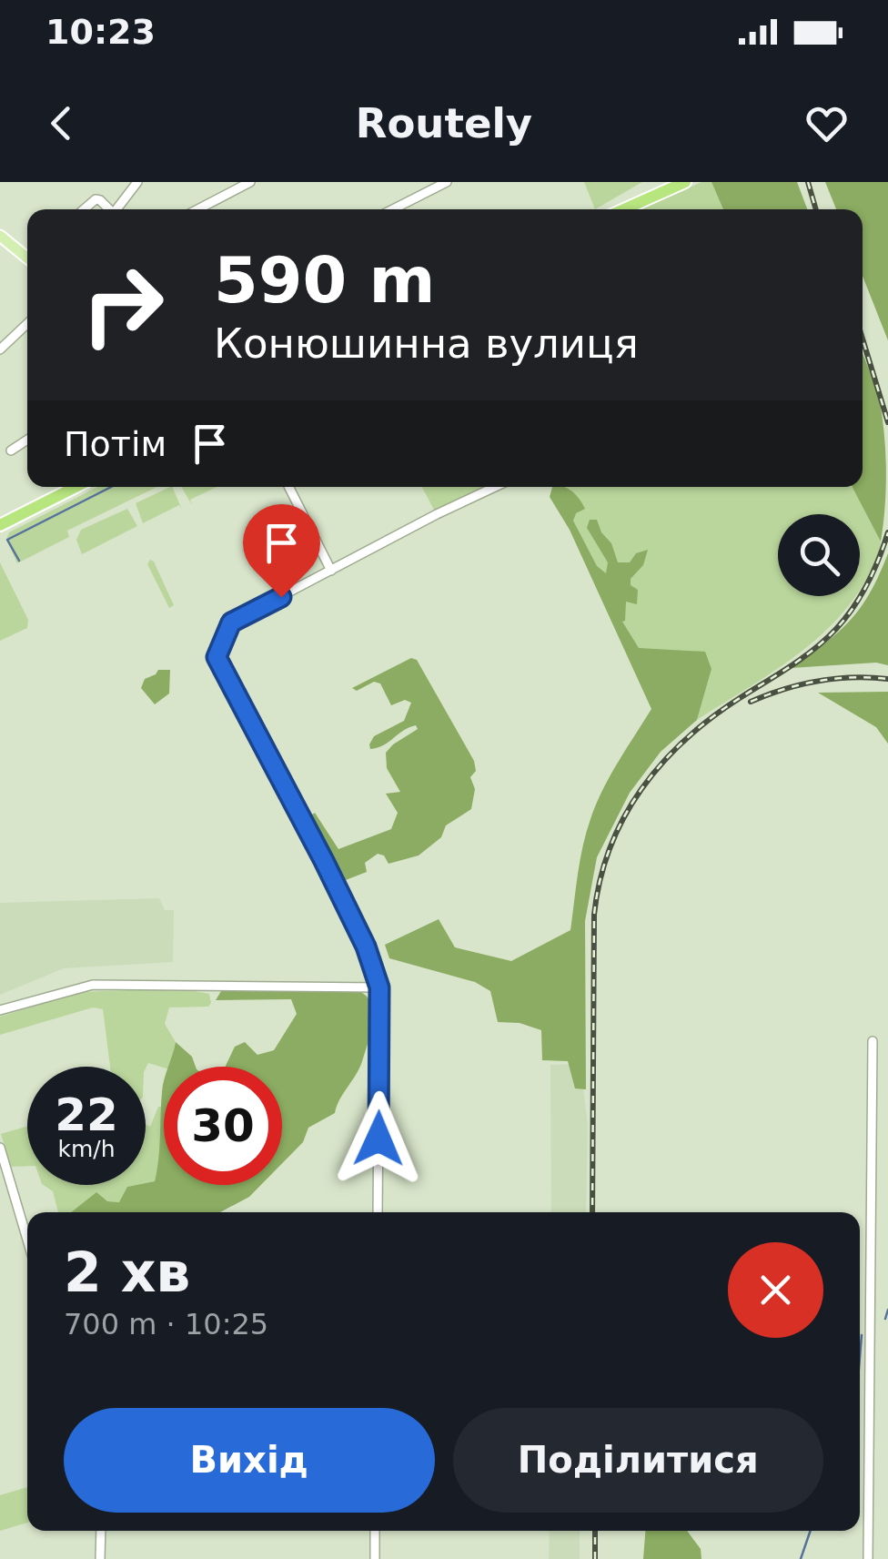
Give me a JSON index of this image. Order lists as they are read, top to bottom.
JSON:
{
  "page": {
    "status": "10:23",
    "header": "Routely",
    "turn": ["590 m", "Конюшинна вулиця"],
    "then": "Потім",
    "speed": "22 km/h",
    "limit": "30",
    "heading": ["2 хв", "700 m · 10:25"],
    "buttons": ["Вихід", "Поділитися"]
  }
}
